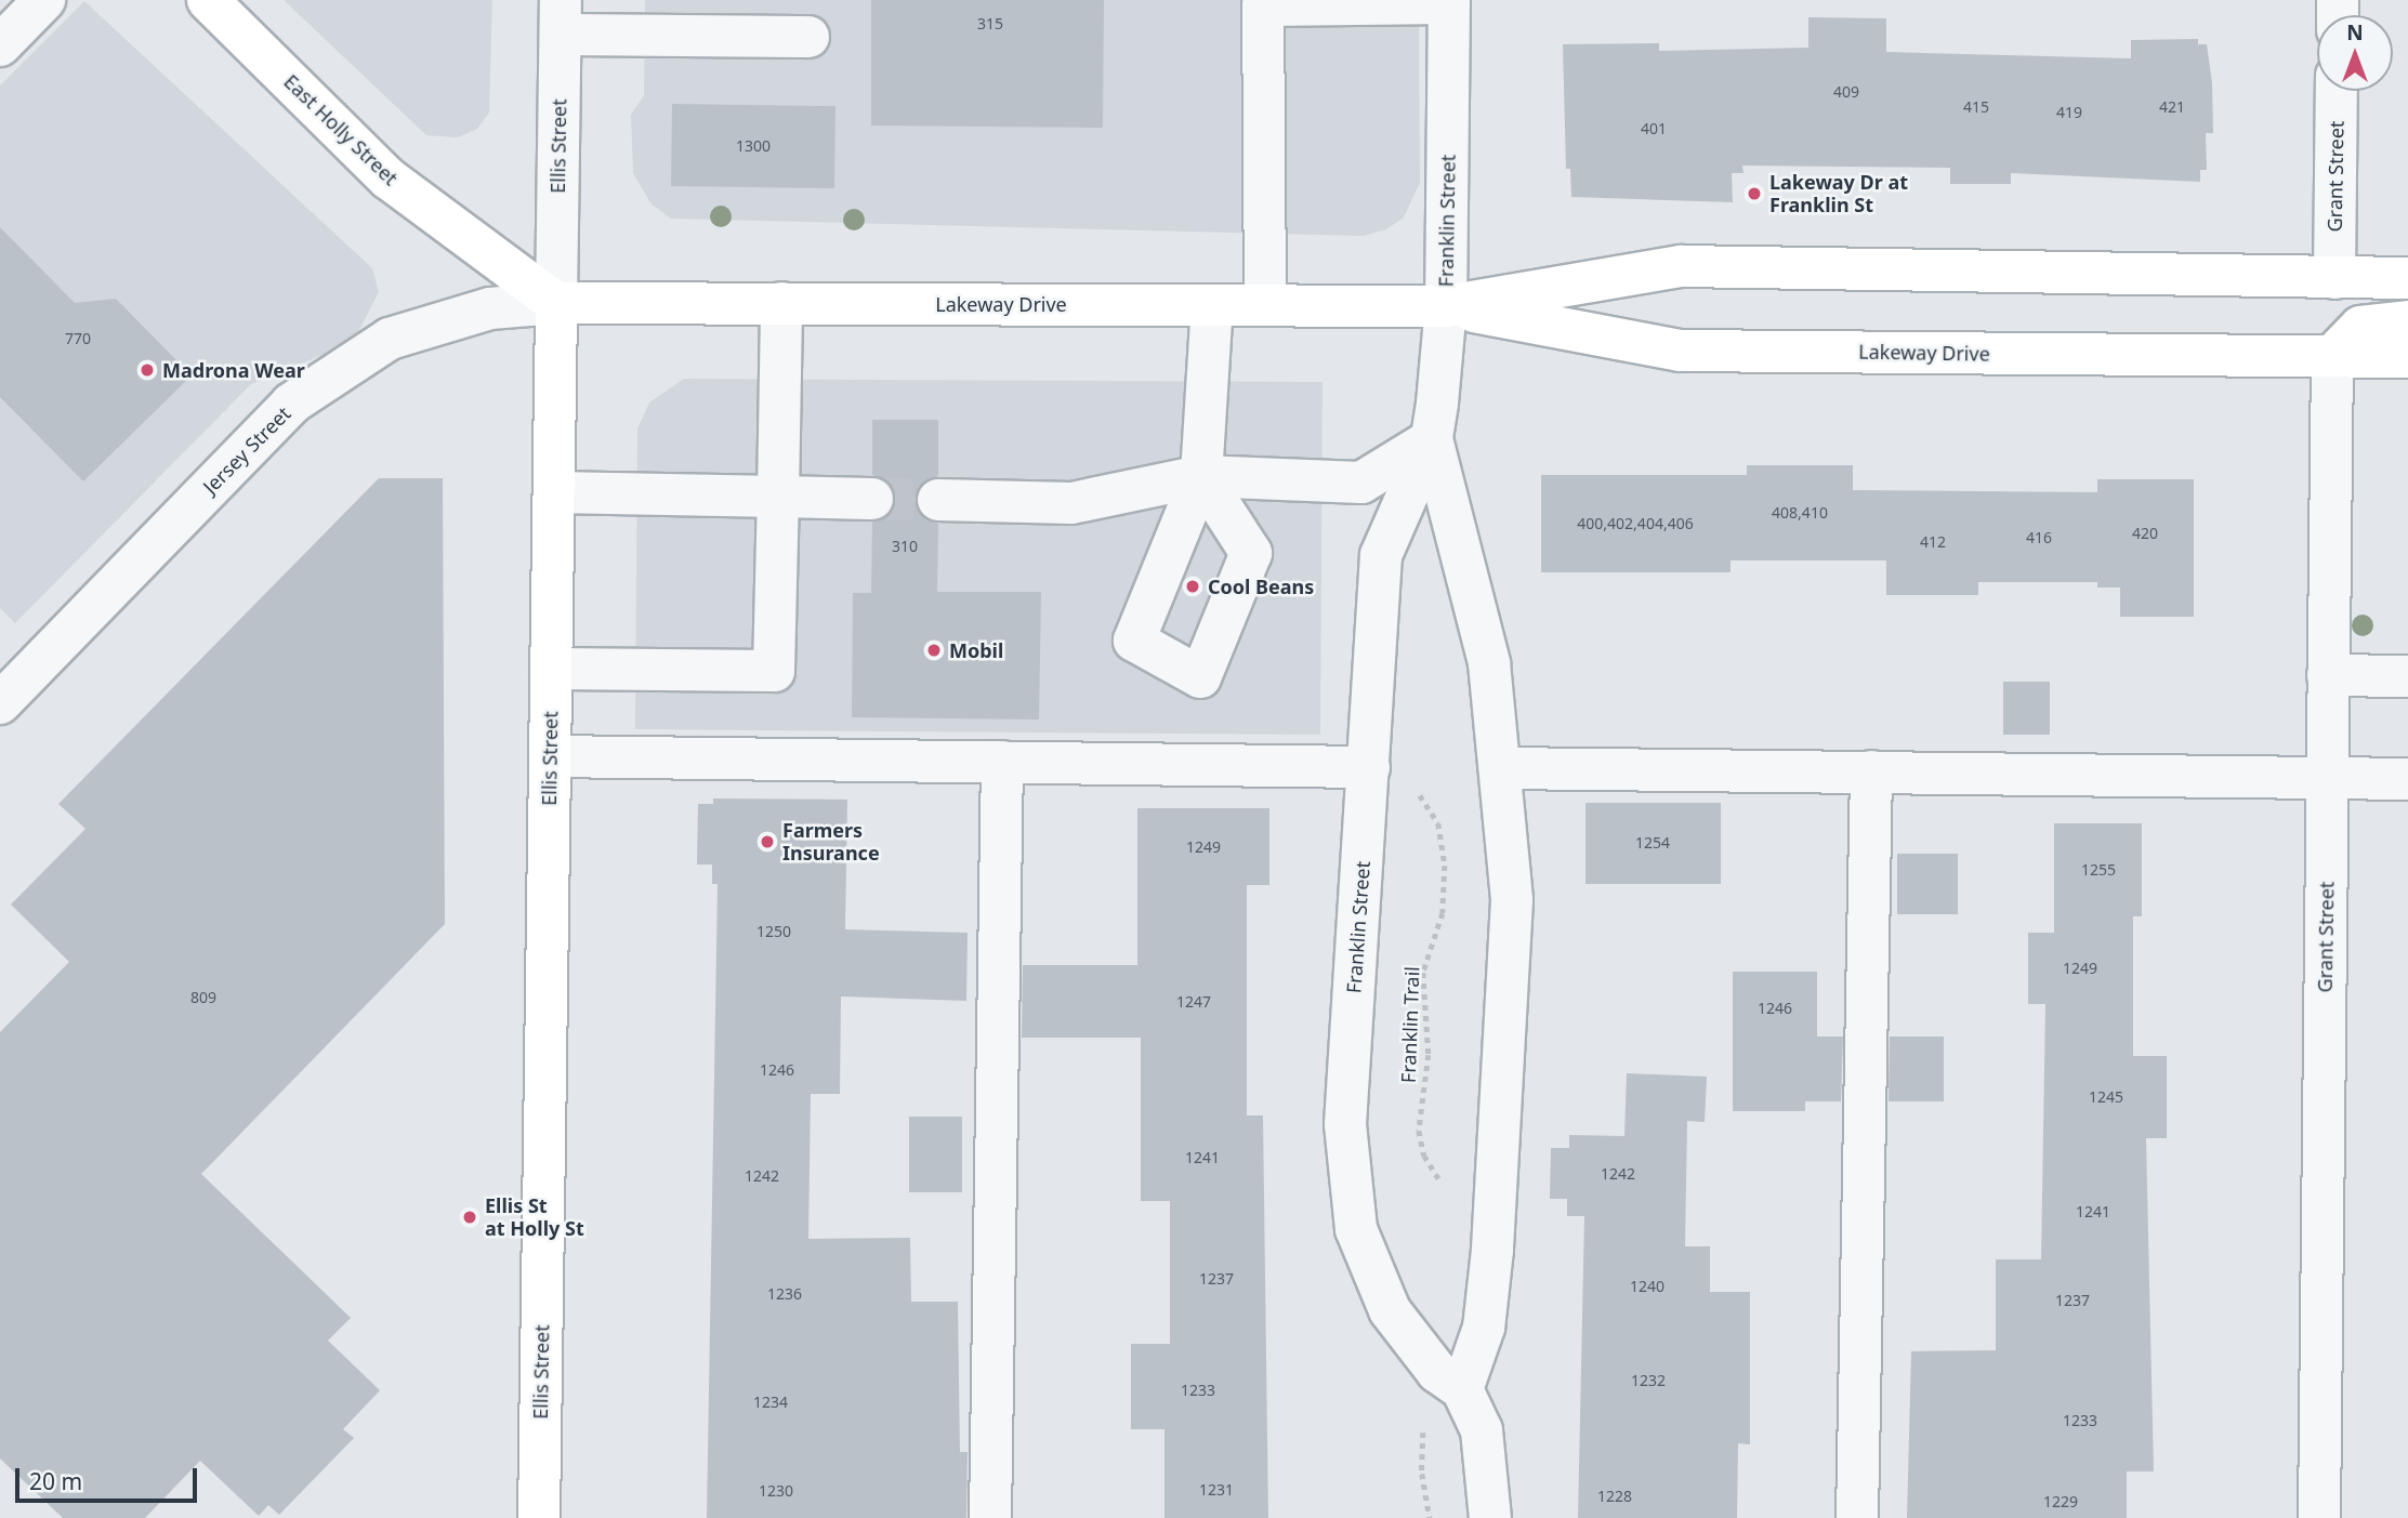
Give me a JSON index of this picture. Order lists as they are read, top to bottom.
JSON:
{
  "streets": {
    "main road": ["East Holly Street", "Ellis Street", "Lakeway Drive"],
    "street": ["Grant Street", "Franklin Street", "Jersey Street"],
    "path": ["Franklin Trail"]
  },
  "crossings": [
    ["East Holly Street", "Ellis Street"],
    ["East Holly Street", "Lakeway Drive"],
    ["East Holly Street", "Jersey Street"],
    ["Ellis Street", "Lakeway Drive"],
    ["Ellis Street", "Jersey Street"],
    ["Grant Street", "Lakeway Drive"],
    ["Franklin Street", "Lakeway Drive"],
    ["Franklin Street", "Franklin Trail"],
    ["Lakeway Drive", "Jersey Street"]
  ],
  "places": [
    "Lakeway Dr at Franklin St",
    "Madrona Wear",
    "Cool Beans",
    "Mobil",
    "Farmers Insurance",
    "Ellis St at Holly St"
  ],
  "house_numbers": [
    "315",
    "409",
    "415",
    "421",
    "419",
    "401",
    "1300",
    "770",
    "408,410",
    "400,402,404,406",
    "420",
    "416",
    "412",
    "310",
    "1254",
    "1249",
    "1255",
    "1250",
    "1249",
    "809",
    "1247",
    "1246",
    "1246",
    "1245",
    "1241",
    "1242",
    "1242",
    "1241",
    "1237",
    "1240",
    "1236",
    "1237",
    "1232",
    "1233",
    "1234",
    "1233",
    "1231",
    "1230",
    "1228",
    "1229"
  ],
  "scale_bar": "20 m",
  "north": "top"
}
